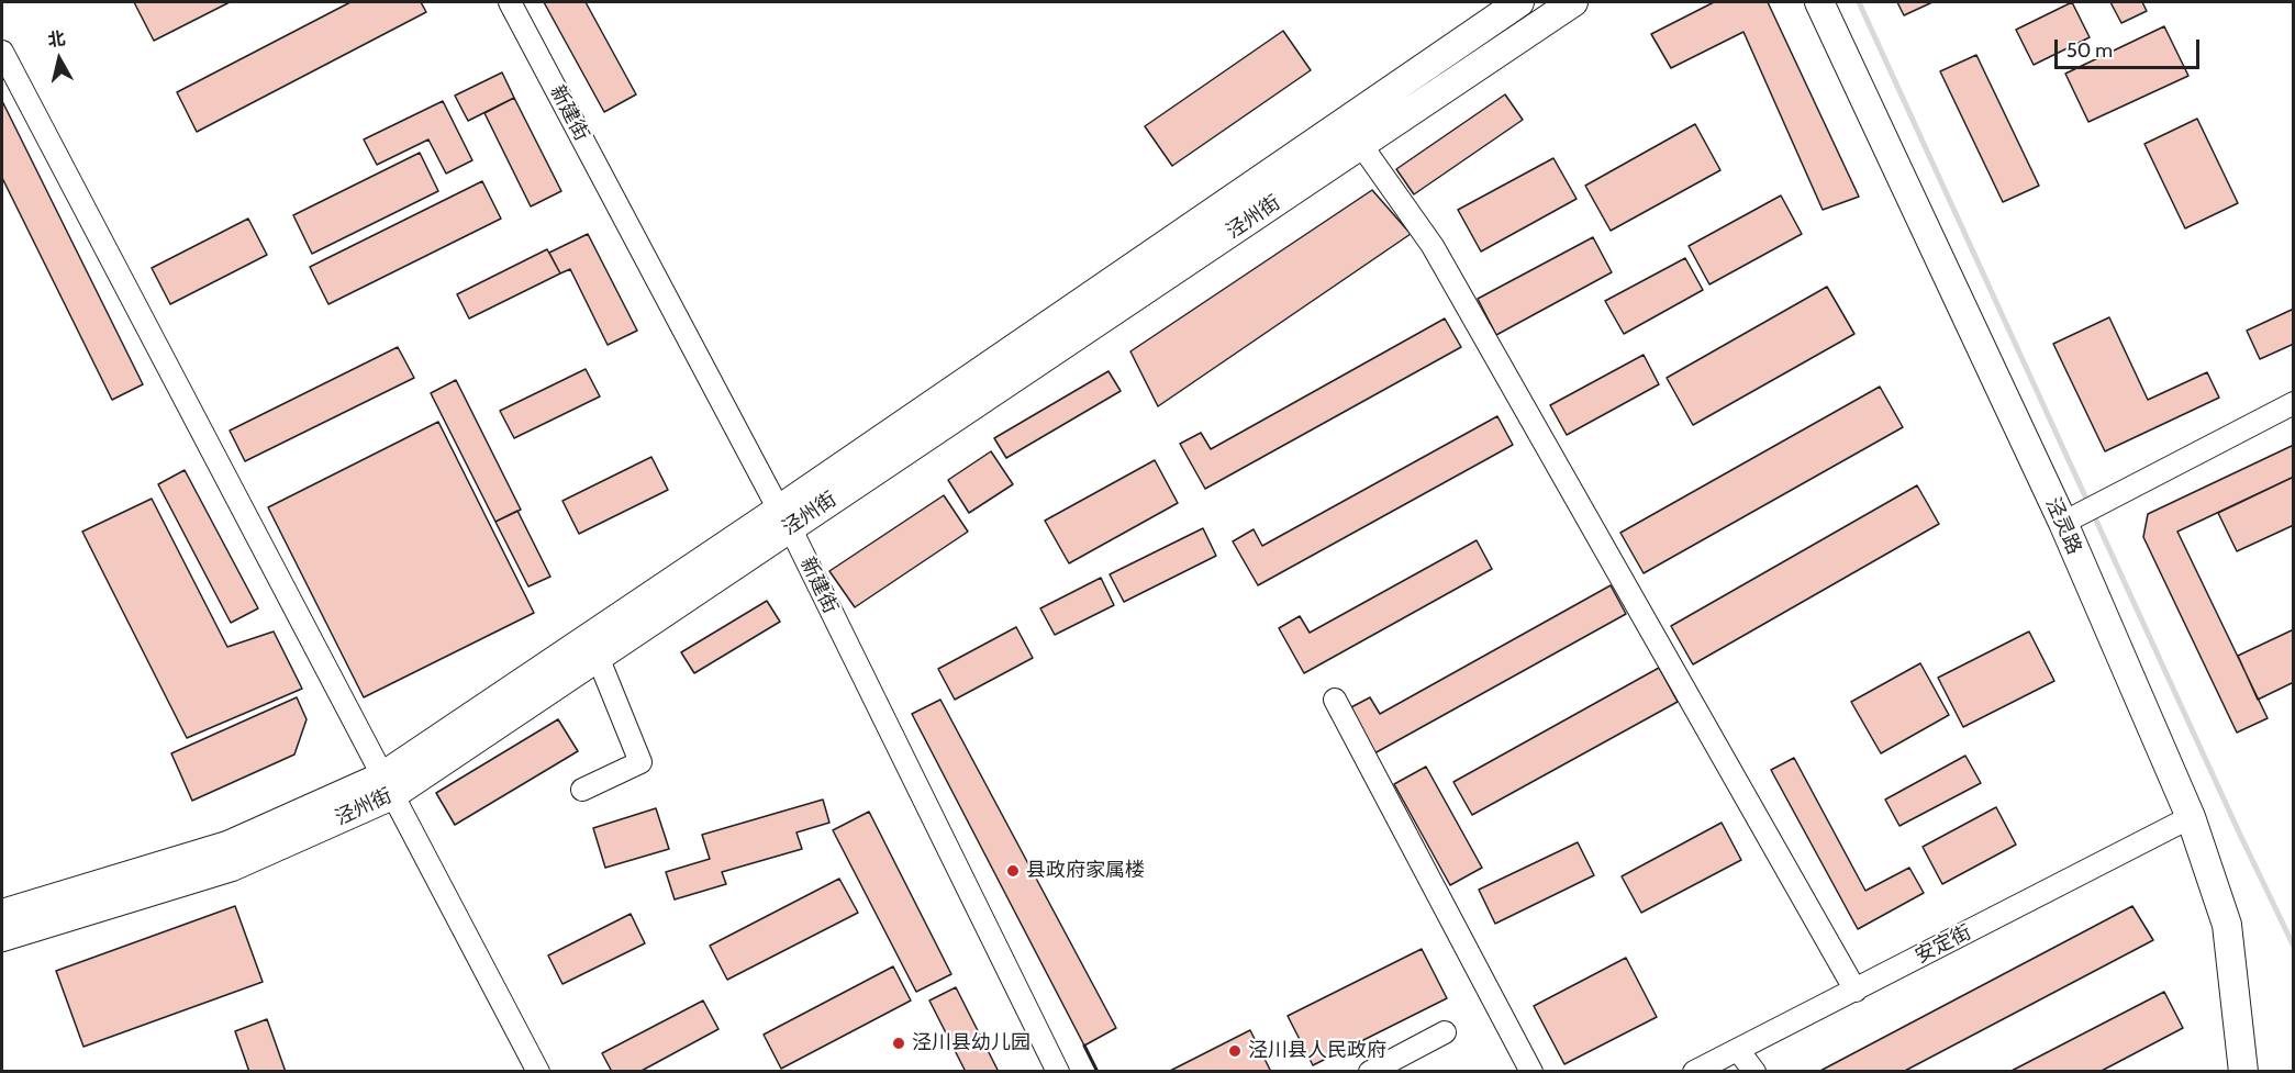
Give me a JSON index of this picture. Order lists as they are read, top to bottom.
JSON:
{
  "streets": {
    "main road": ["泾州街", "泾灵路"],
    "street": ["新建街", "安定街"]
  },
  "crossings": [
    ["新建街", "泾州街"],
    ["泾灵路", "安定街"]
  ],
  "places": ["县政府家属楼", "泾川县幼儿园", "泾川县人民政府"],
  "scale_bar": "50 m",
  "north": "top"
}
